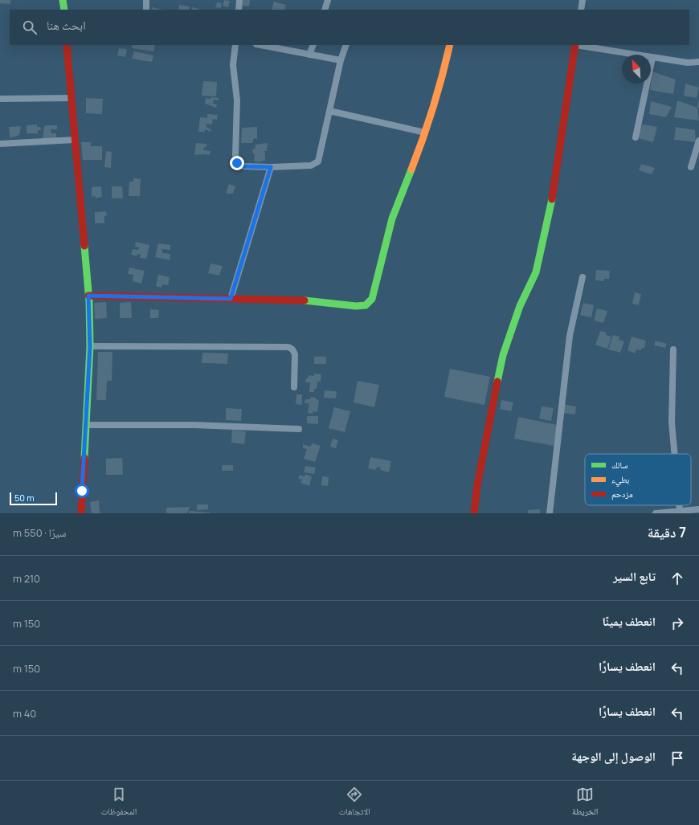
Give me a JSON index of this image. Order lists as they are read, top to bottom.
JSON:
{
  "legend": ["سالك", "بطيء", "مزدحم"],
  "scale_bar": "50 m",
  "north": "top left",
  "page": {
    "search": "ابحث هنا",
    "scale": "50 m",
    "heading": ["7 دقيقة", "سيرًا · 550 m"],
    "list": [
      ["تابع السير", "210 m"],
      ["انعطف يمينًا", "150 m"],
      ["انعطف يسارًا", "150 m"],
      ["انعطف يسارًا", "40 m"],
      "الوصول إلى الوجهة"
    ],
    "nav": ["الخريطة", "الاتجاهات", "المحفوظات"]
  }
}
